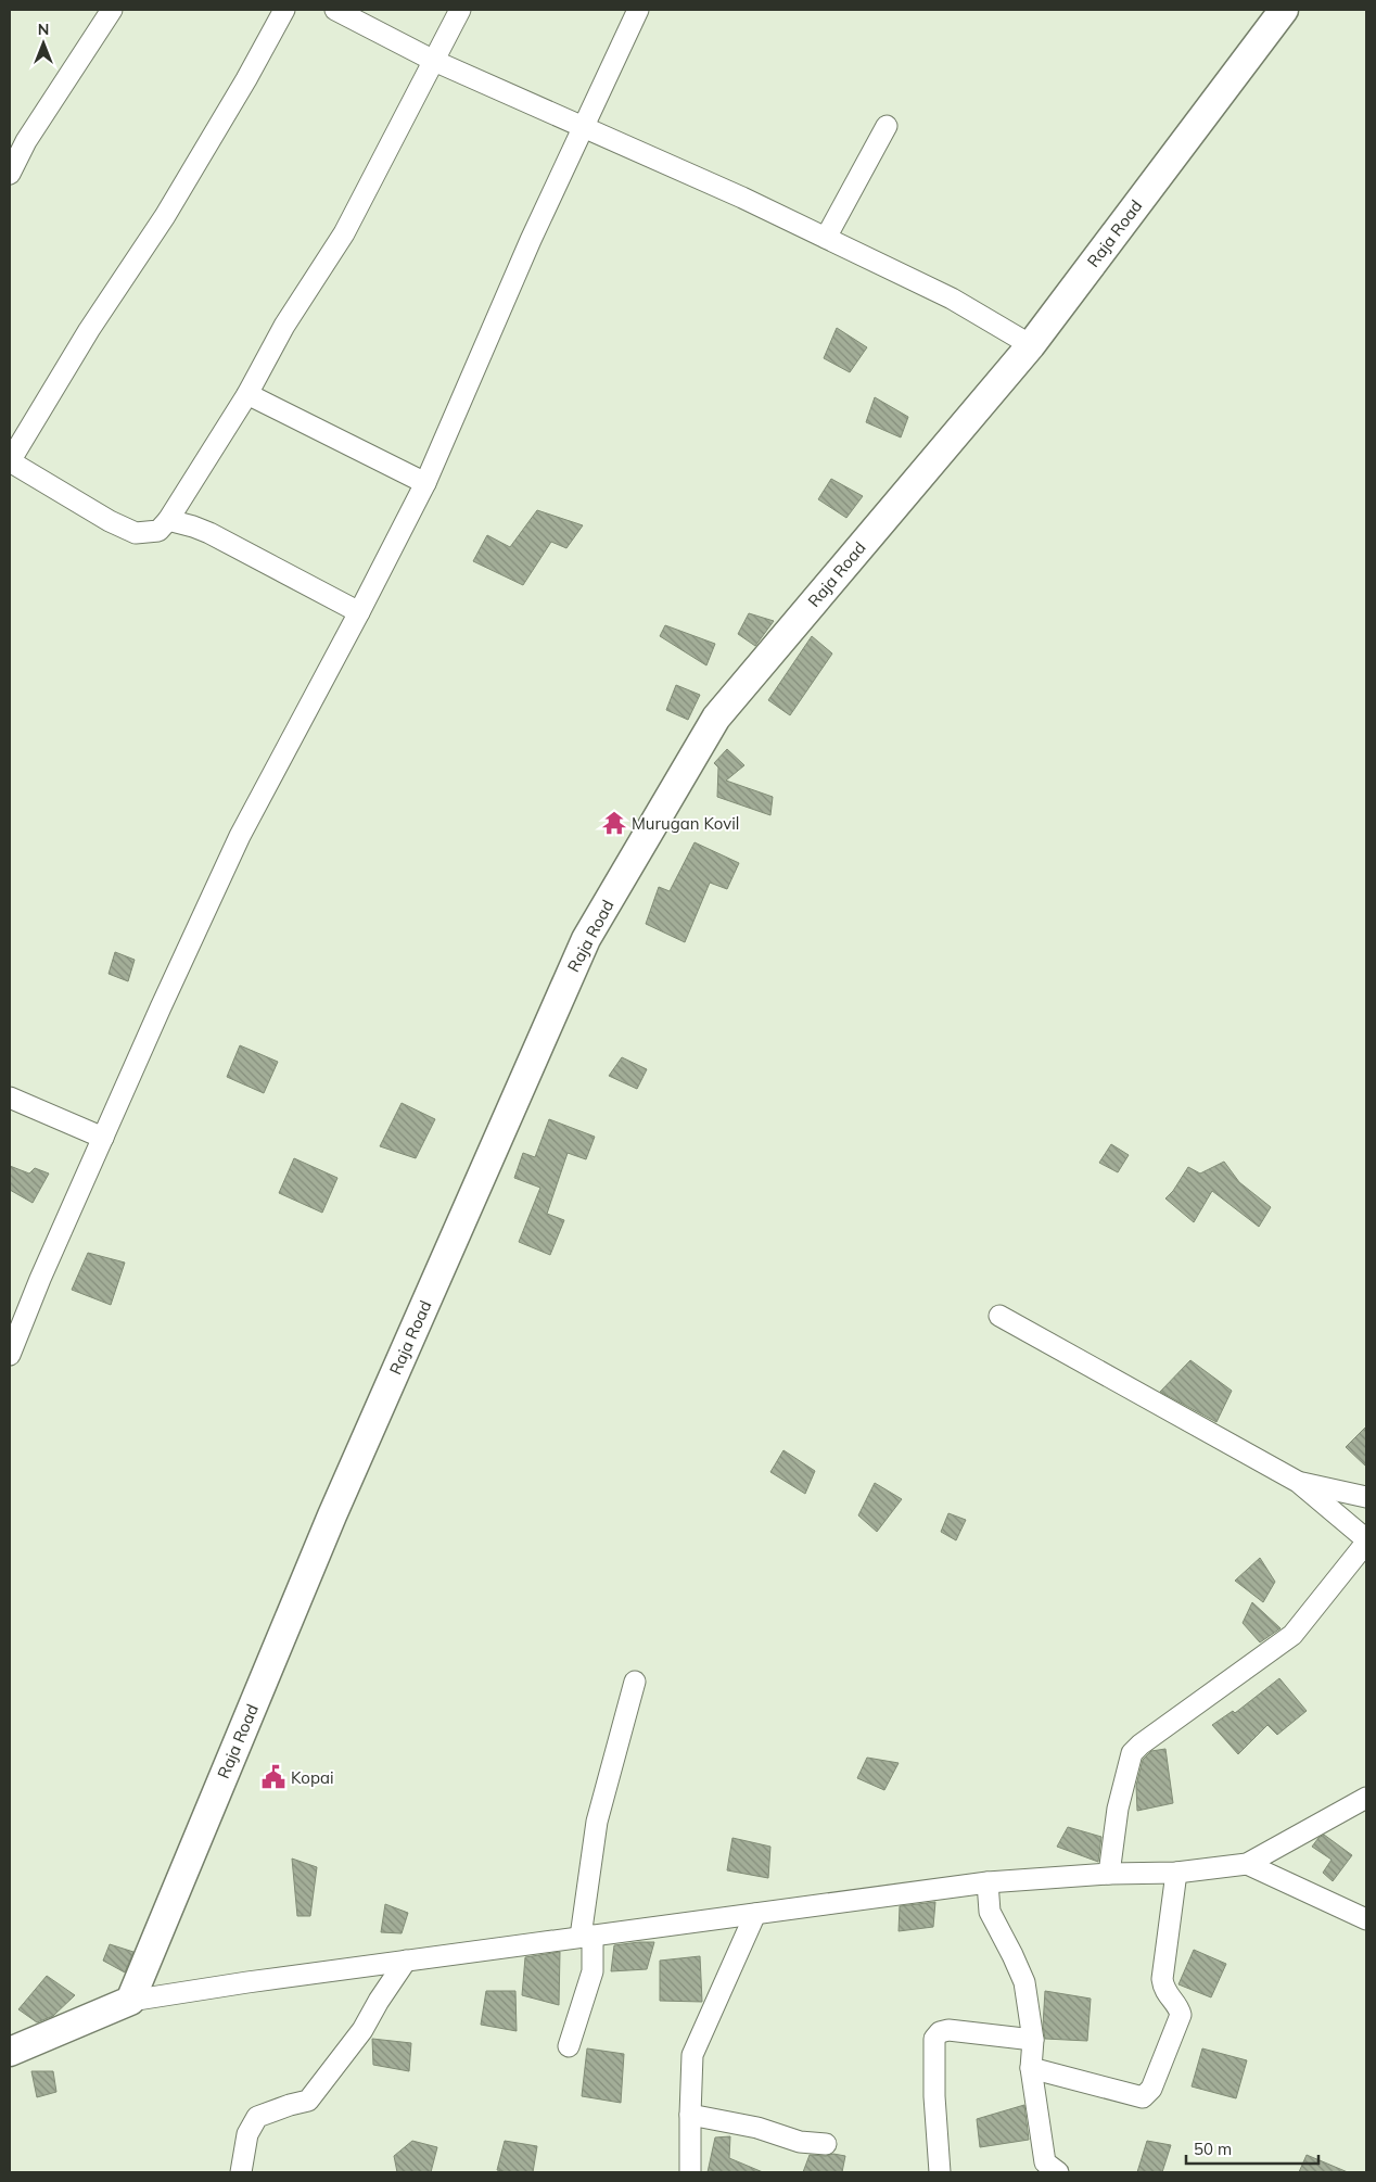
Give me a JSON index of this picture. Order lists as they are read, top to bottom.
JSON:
{
  "streets": {
    "street": ["Raja Road"]
  },
  "places": {
    "temple": ["Murugan Kovil"],
    "public building": ["Kopai"]
  },
  "scale_bar": "50 m",
  "north": "top"
}
